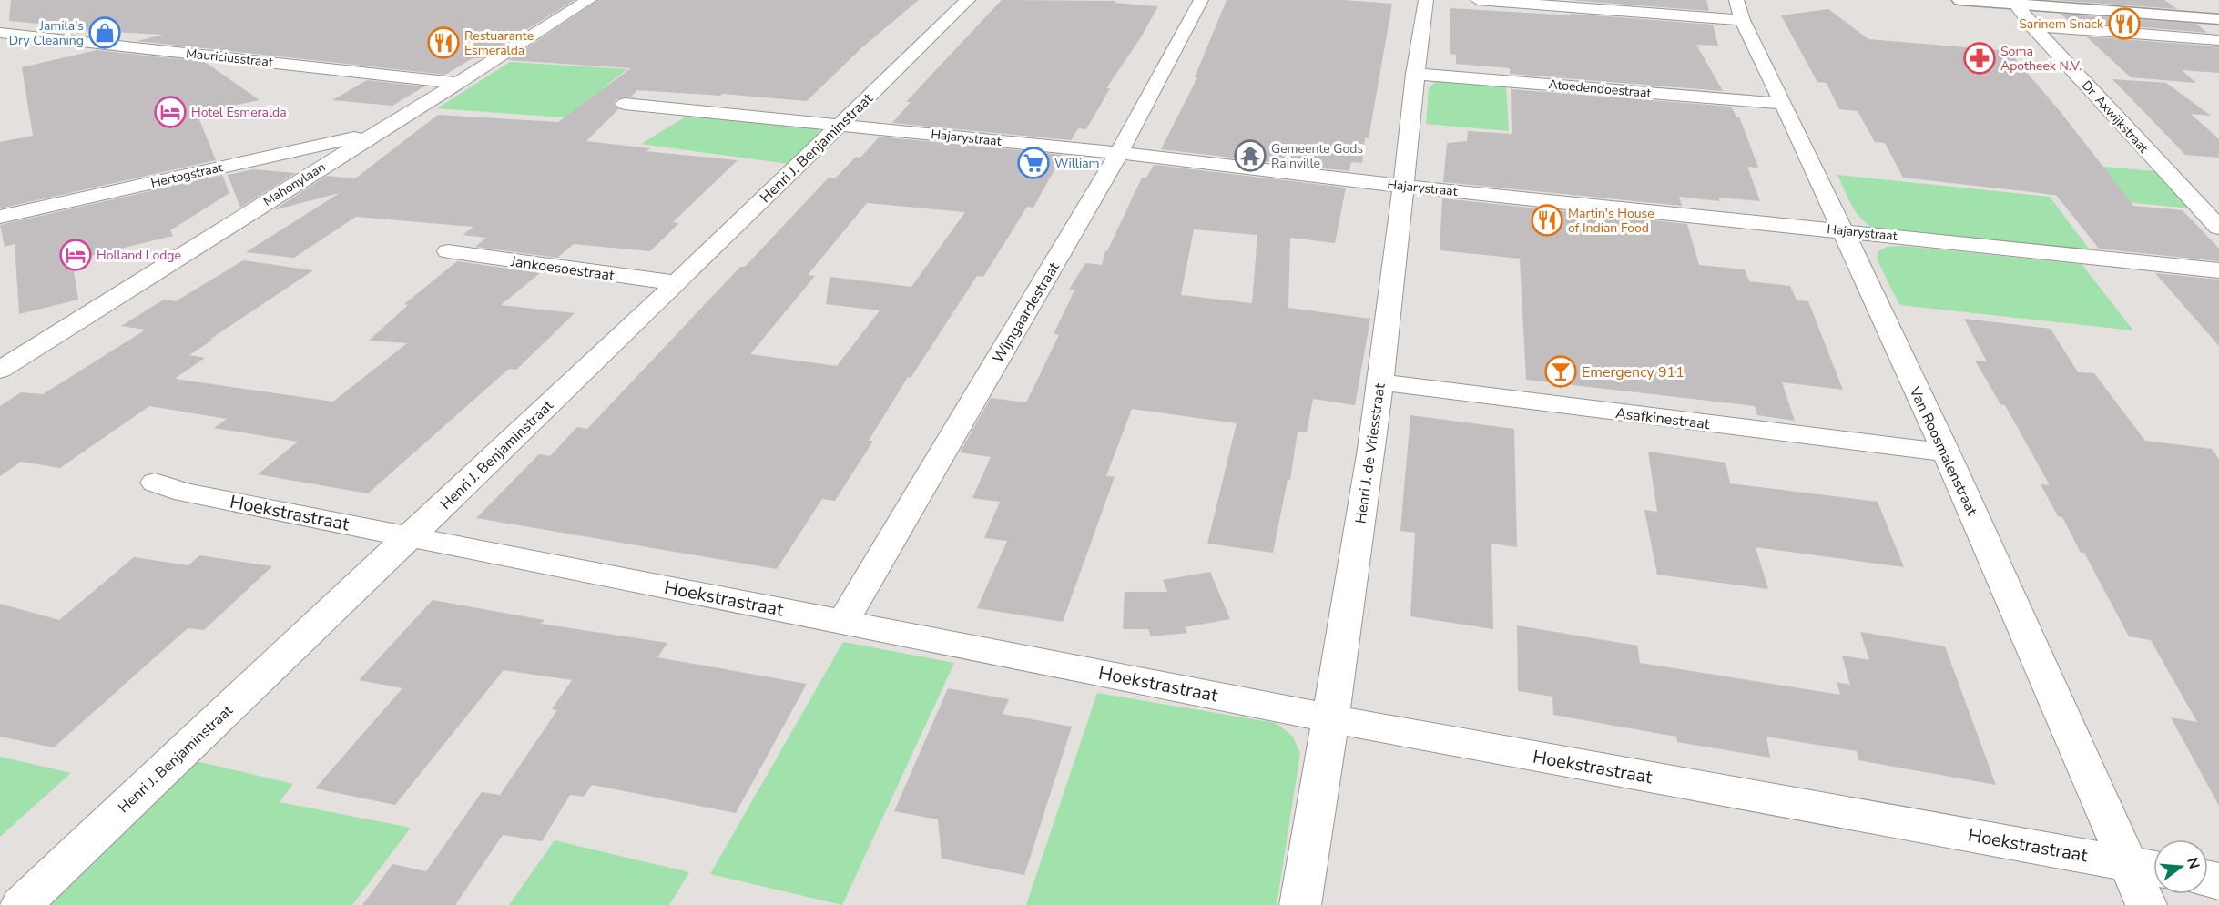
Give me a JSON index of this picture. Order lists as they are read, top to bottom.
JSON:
{
  "streets": {
    "street": [
      "Mauriciusstraat",
      "Atoedendoestraat",
      "Dr. Axwijkstraat",
      "Hajarystraat",
      "Henri J. Benjaminstraat",
      "Hertogstraat",
      "Mahonylaan",
      "Jankoesoestraat",
      "Wijngaardestraat",
      "Asafkinestraat",
      "Van Roosmalenstraat",
      "Henri J. de Vriesstraat",
      "Hoekstrastraat"
    ]
  },
  "crossings": [
    ["Mauriciusstraat", "Mahonylaan"],
    ["Atoedendoestraat", "Van Roosmalenstraat"],
    ["Atoedendoestraat", "Henri J. de Vriesstraat"],
    ["Hajarystraat", "Henri J. Benjaminstraat"],
    ["Hajarystraat", "Wijngaardestraat"],
    ["Hajarystraat", "Van Roosmalenstraat"],
    ["Hajarystraat", "Henri J. de Vriesstraat"],
    ["Henri J. Benjaminstraat", "Jankoesoestraat"],
    ["Henri J. Benjaminstraat", "Hoekstrastraat"],
    ["Hertogstraat", "Mahonylaan"],
    ["Wijngaardestraat", "Hoekstrastraat"],
    ["Asafkinestraat", "Van Roosmalenstraat"],
    ["Asafkinestraat", "Henri J. de Vriesstraat"],
    ["Van Roosmalenstraat", "Hoekstrastraat"],
    ["Henri J. de Vriesstraat", "Hoekstrastraat"]
  ],
  "places": {
    "restaurant": ["Sarinem Snack", "Restuarante Esmeralda", "Martin's House of Indian Food"],
    "shop": ["Jamila's Dry Cleaning"],
    "pharmacy": ["Soma Apotheek N.V."],
    "hotel": ["Hotel Esmeralda", "Holland Lodge"],
    "temple": ["Gemeente Gods Rainville"],
    "supermarket": ["William"],
    "bar": ["Emergency 911"]
  },
  "north": "right"
}
